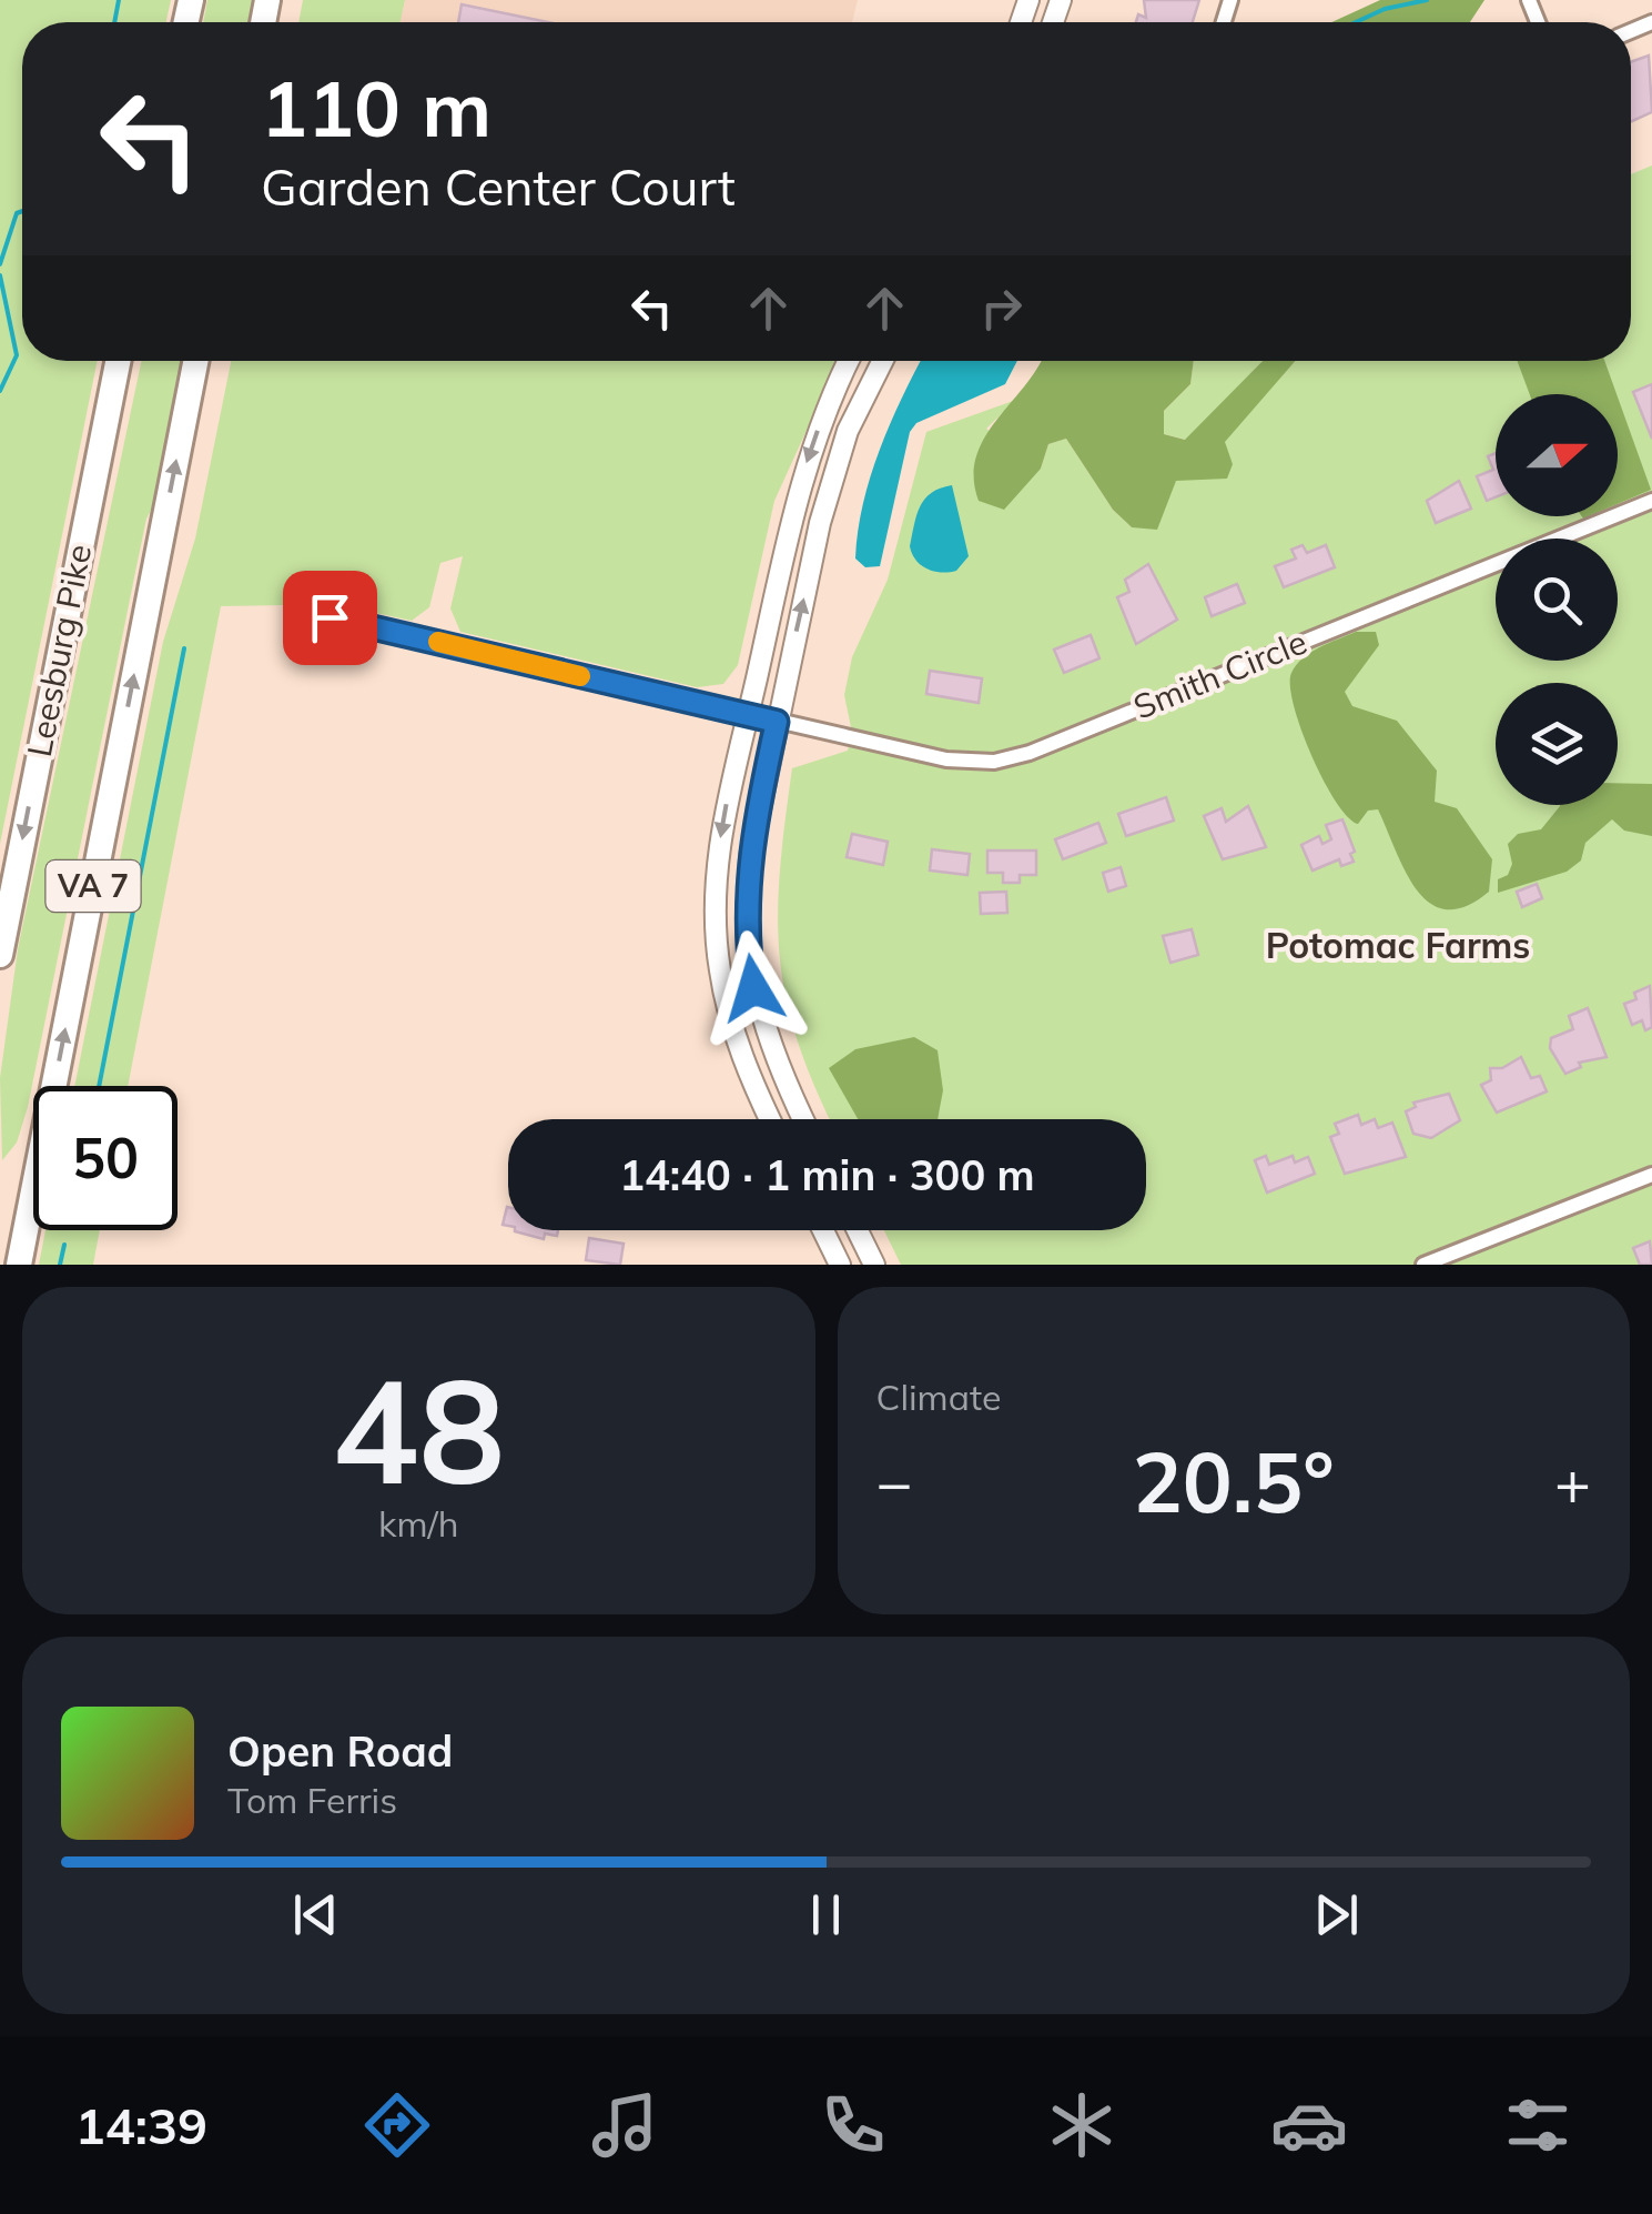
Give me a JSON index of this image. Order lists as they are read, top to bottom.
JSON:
{
  "streets": {
    "highway": ["Leesburg Pike", "VA 7"],
    "street": ["Smith Circle"]
  },
  "districts": ["Potomac Farms"],
  "north": "right",
  "page": {
    "turn": ["110 m", "Garden Center Court"],
    "limit": "50",
    "trip": "14:40 · 1 min · 300 m",
    "tile": [
      ["48", "km/h"],
      "Climate"
    ],
    "heat": ["−", "20.5°", "+"],
    "song": ["Open Road", "Tom Ferris"],
    "tabs": "14:39"
  }
}
